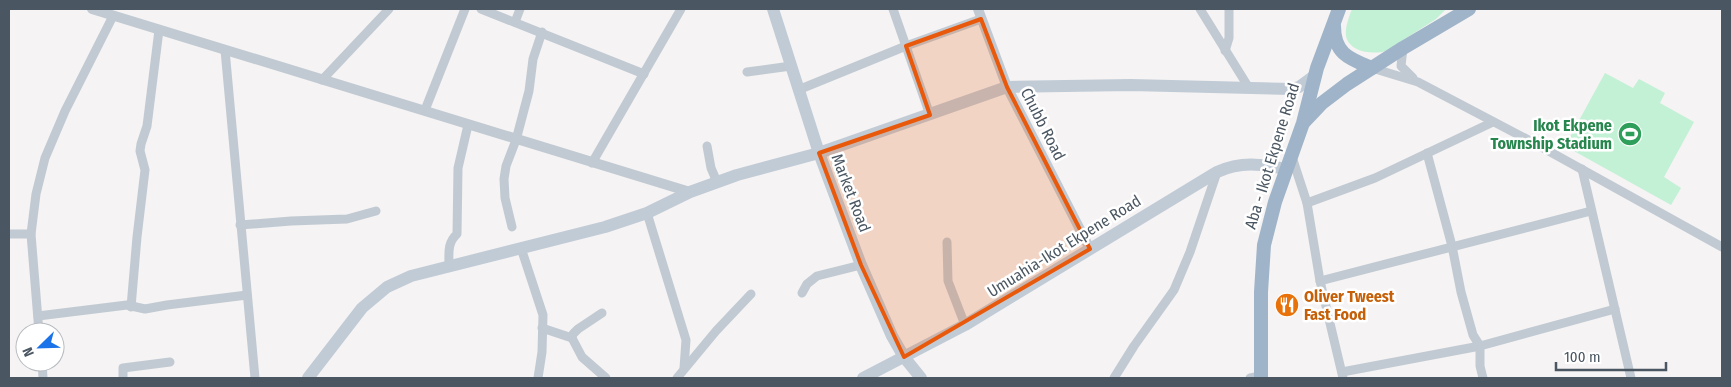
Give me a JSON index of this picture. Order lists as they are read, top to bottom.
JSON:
{
  "streets": {
    "highway": ["Aba - Ikot Ekpene Road"],
    "main road": ["Market Road", "Umuahia-Ikot Ekpene Road"],
    "street": ["Chubb Road"]
  },
  "crossings": [
    ["Chubb Road", "Umuahia-Ikot Ekpene Road"],
    ["Aba - Ikot Ekpene Road", "Umuahia-Ikot Ekpene Road"],
    ["Market Road", "Umuahia-Ikot Ekpene Road"]
  ],
  "places": {
    "sports": ["Ikot Ekpene Township Stadium"],
    "restaurant": ["Oliver Tweest Fast Food"]
  },
  "scale_bar": "100 m",
  "north": "bottom left"
}
